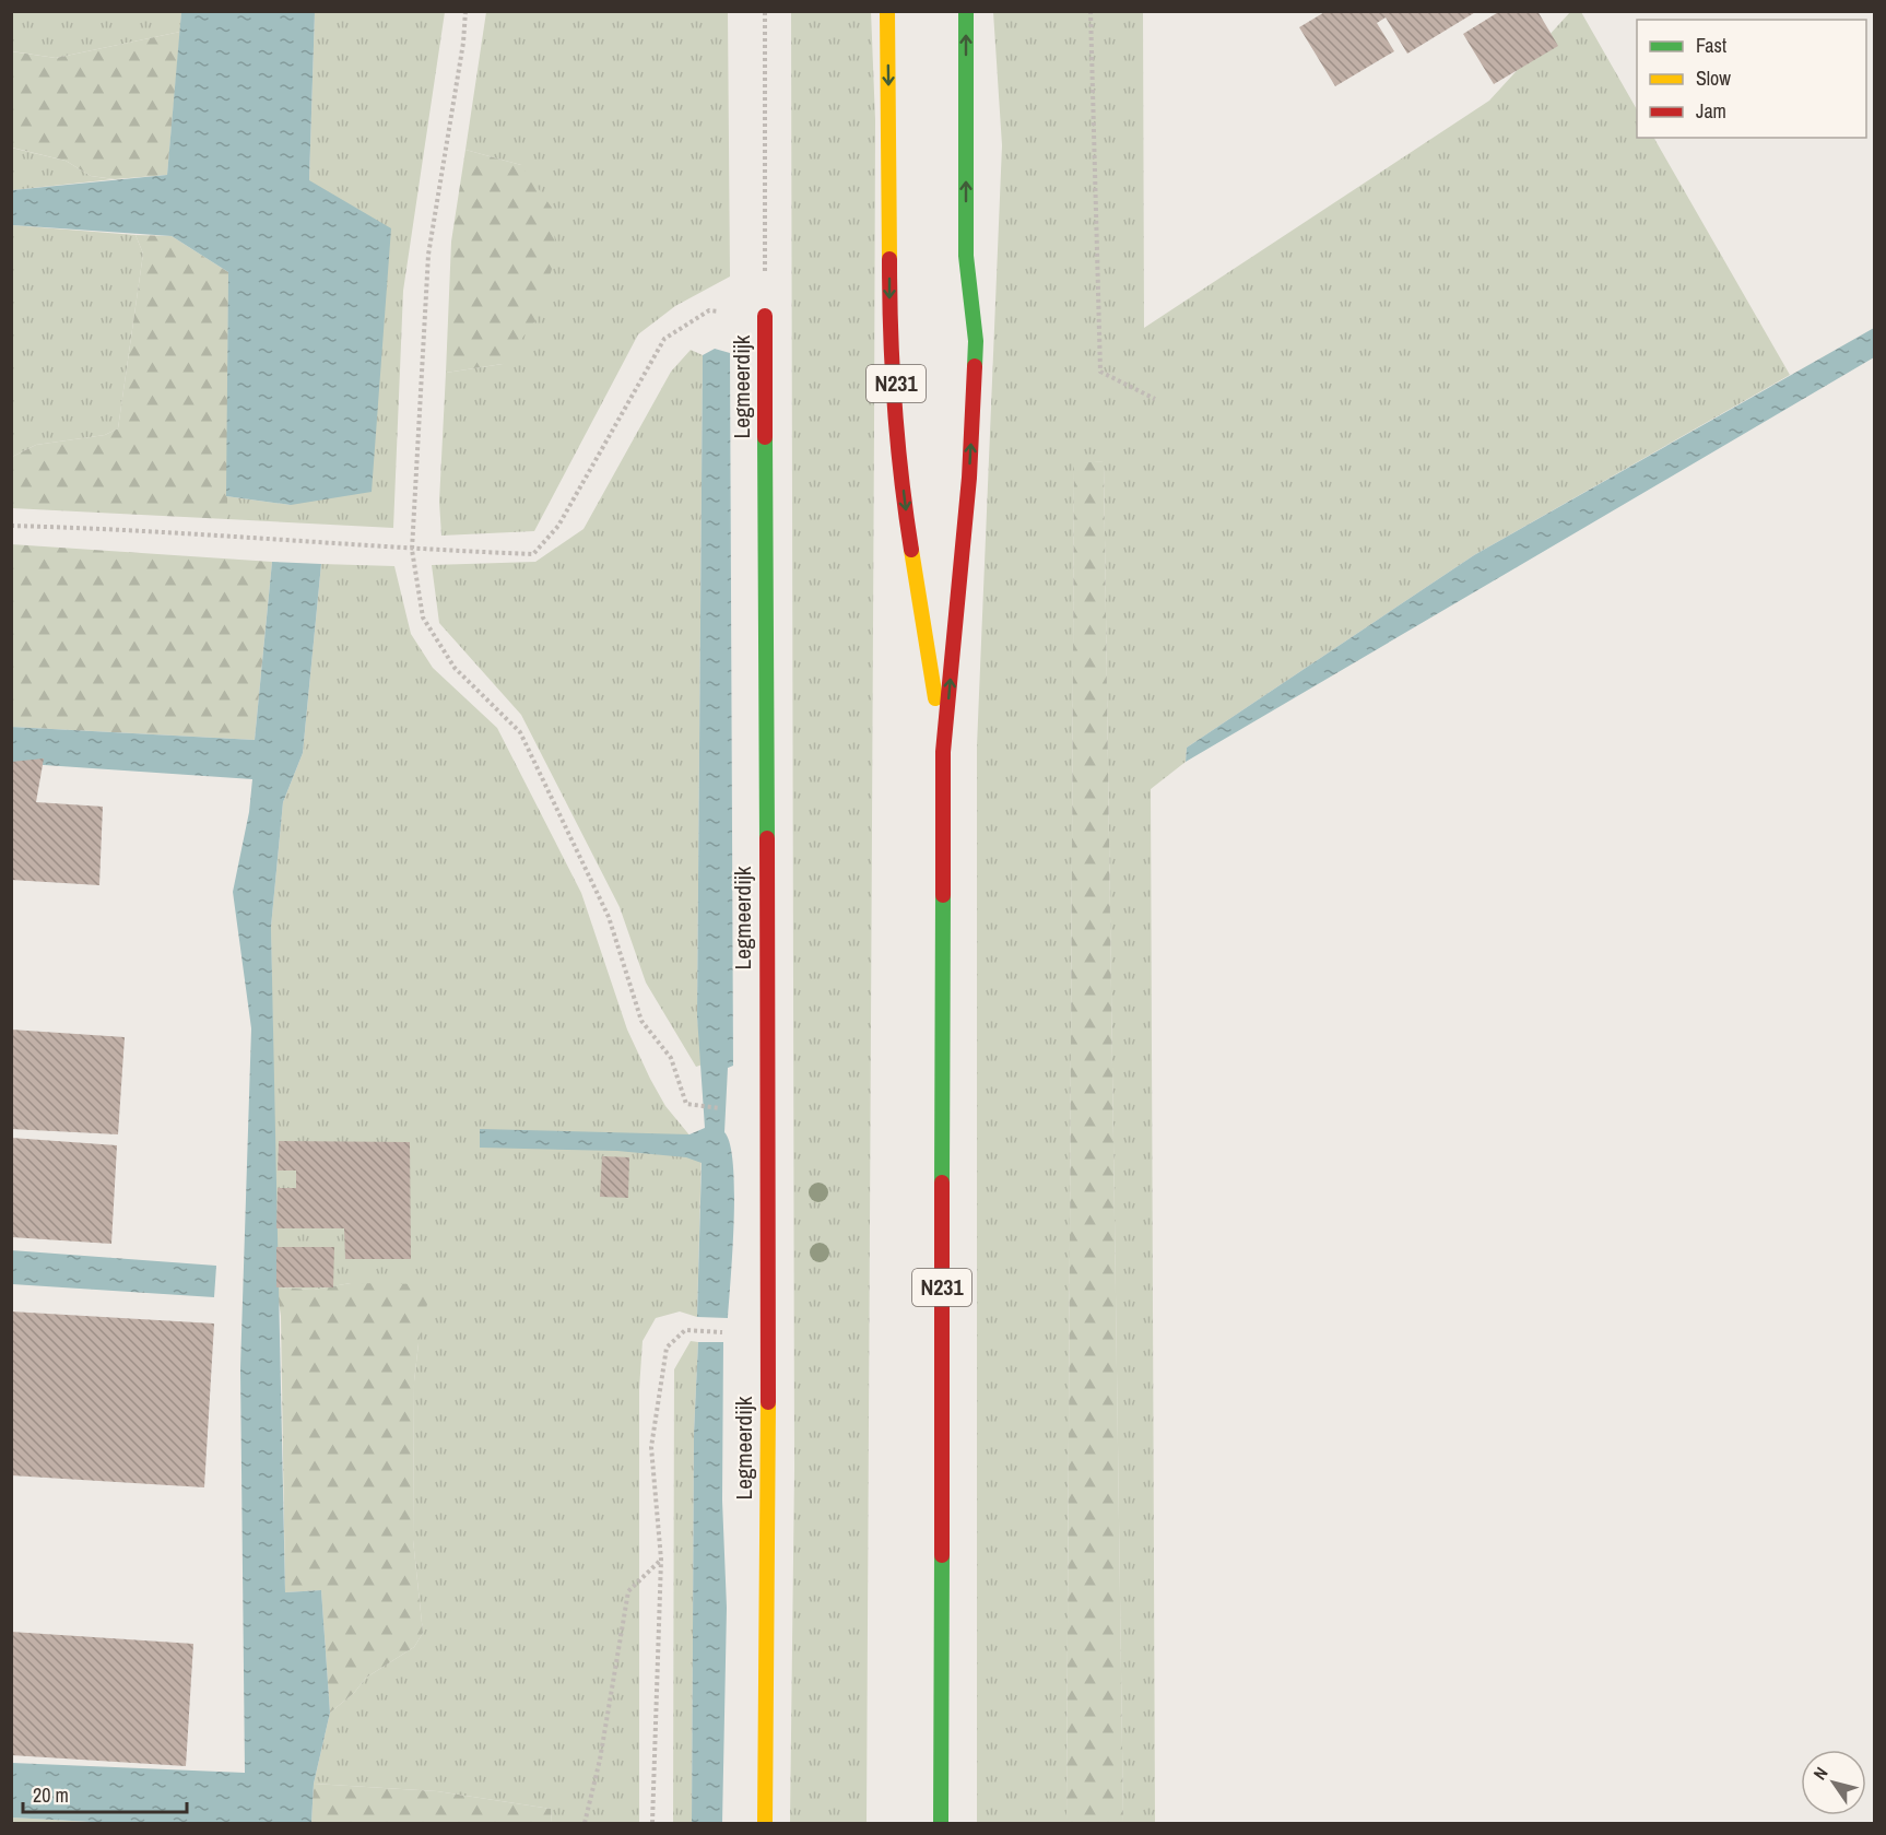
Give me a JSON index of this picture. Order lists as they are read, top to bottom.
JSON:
{
  "streets": {
    "main road": ["N231", "Legmeerdijk"]
  },
  "legend": ["Fast", "Slow", "Jam"],
  "scale_bar": "20 m",
  "north": "top left"
}
